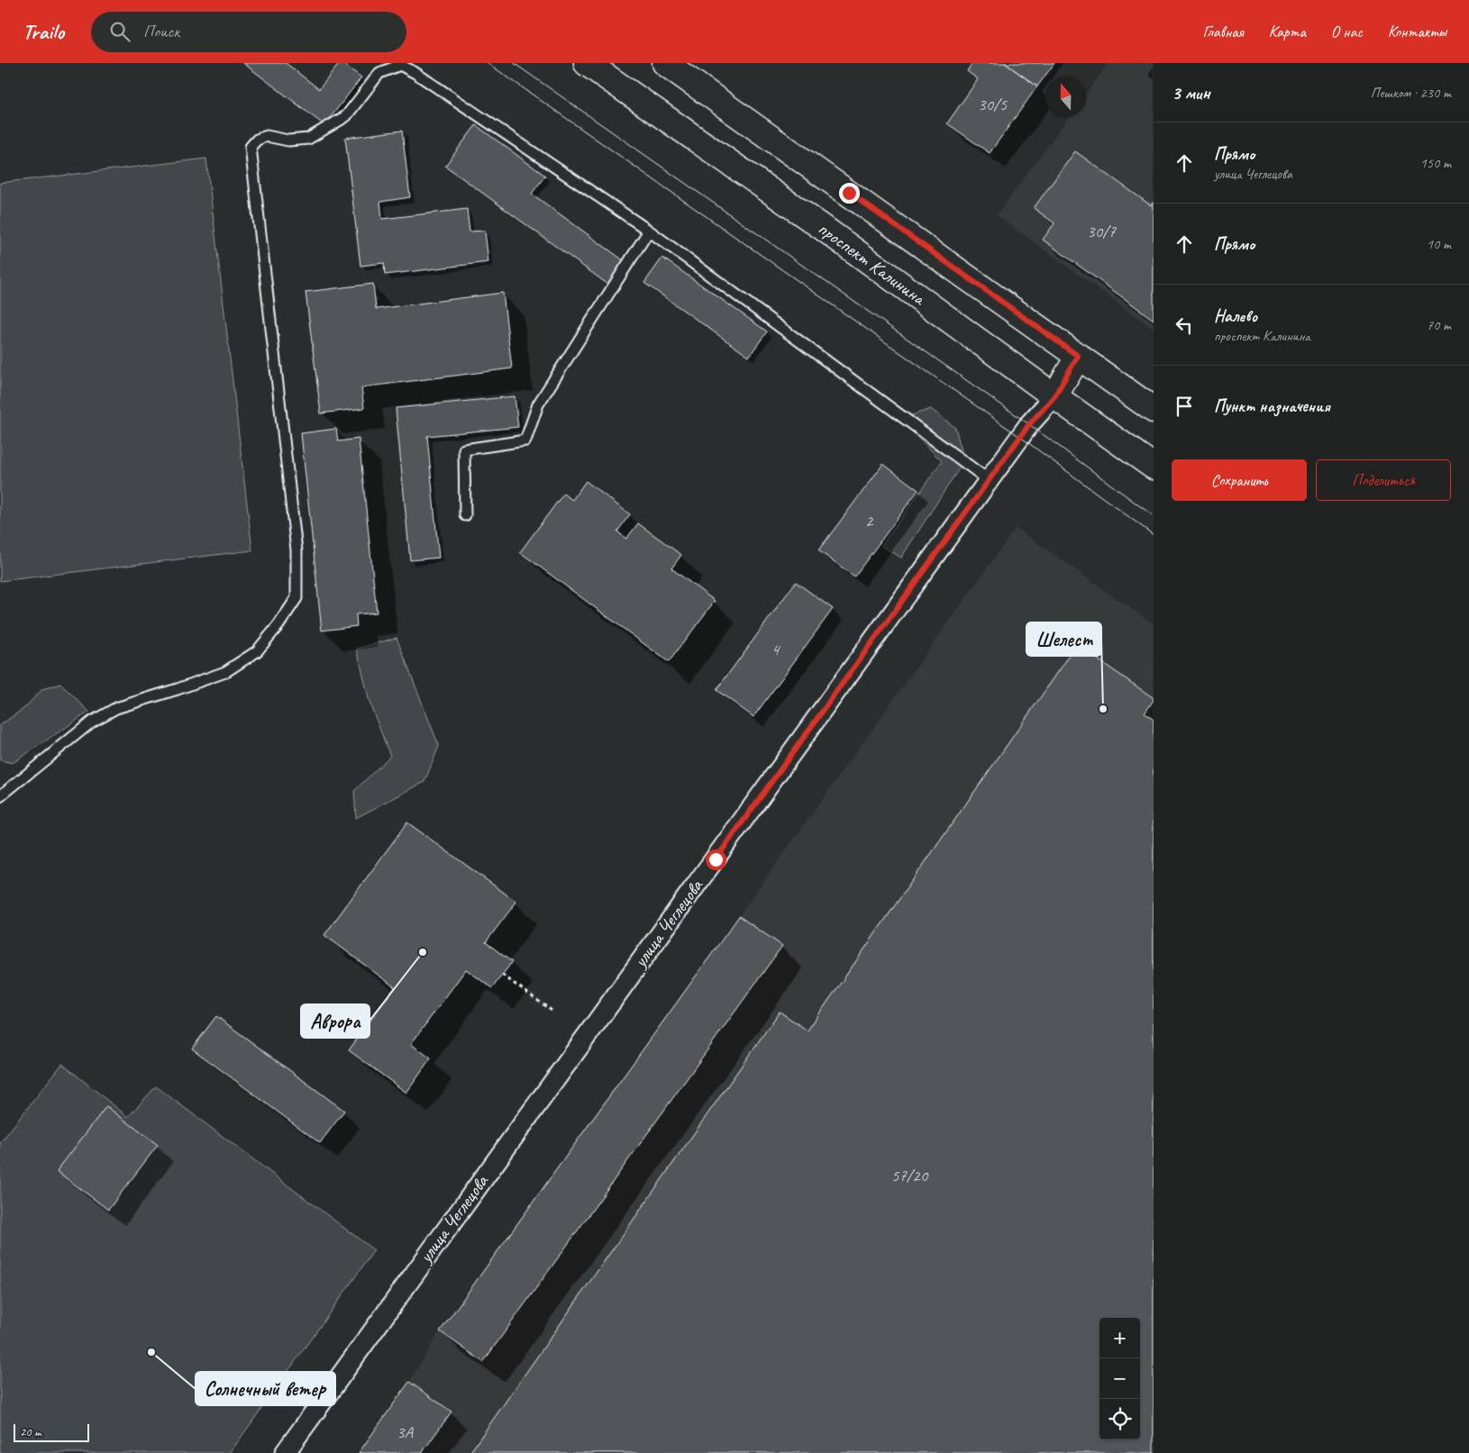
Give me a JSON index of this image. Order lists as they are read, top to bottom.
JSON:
{
  "streets": {
    "main road": ["проспект Калинина"],
    "street": ["улица Чеглецова"]
  },
  "crossings": [
    ["проспект Калинина", "улица Чеглецова"]
  ],
  "places": ["Шелест", "Аврора", "Солнечный ветер"],
  "house_numbers": [
    "30/5",
    "30/7",
    "2",
    "4",
    "57/20",
    "3А"
  ],
  "scale_bar": "20 m",
  "north": "top",
  "page": {
    "header": "Trailo",
    "search": "Поиск",
    "nav": [
      "Главная",
      "Карта",
      "О нас",
      "Контакты"
    ],
    "heading": ["3 мин", "Пешком · 230 m"],
    "list": [
      ["Прямо", "улица Чеглецова", "150 m"],
      ["Прямо", "10 m"],
      ["Налево", "проспект Калинина", "70 m"],
      "Пункт назначения"
    ],
    "buttons": ["Сохранить", "Поделиться"],
    "map_buttons": ["+", "−"],
    "scale": "20 m"
  }
}
